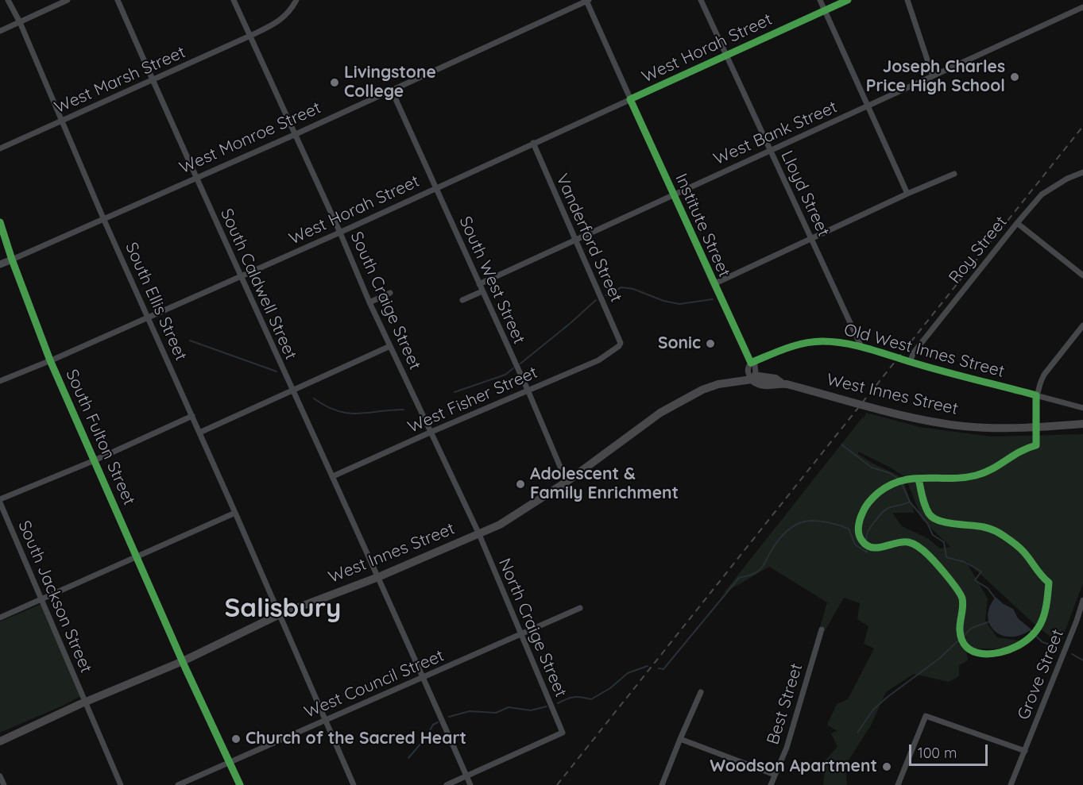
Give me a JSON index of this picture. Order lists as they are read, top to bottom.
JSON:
{
  "streets": {
    "main road": ["West Innes Street"],
    "street": [
      "West Horah Street",
      "West Marsh Street",
      "West Bank Street",
      "West Monroe Street",
      "Lloyd Street",
      "Institute Street",
      "Vanderford Street",
      "Roy Street",
      "South West Street",
      "South Caldwell Street",
      "South Craige Street",
      "South Ellis Street",
      "Old West Innes Street",
      "West Fisher Street",
      "South Fulton Street",
      "South Jackson Street",
      "North Craige Street",
      "Grove Street",
      "West Council Street",
      "Best Street"
    ]
  },
  "crossings": [
    ["West Horah Street", "Lloyd Street"],
    ["West Horah Street", "Institute Street"],
    ["West Horah Street", "Vanderford Street"],
    ["West Horah Street", "South West Street"],
    ["West Horah Street", "South Caldwell Street"],
    ["West Horah Street", "South Craige Street"],
    ["West Horah Street", "South Ellis Street"],
    ["West Horah Street", "South Fulton Street"],
    ["West Marsh Street", "South Caldwell Street"],
    ["West Marsh Street", "South Craige Street"],
    ["West Marsh Street", "South Ellis Street"],
    ["West Bank Street", "Lloyd Street"],
    ["West Bank Street", "Institute Street"],
    ["West Bank Street", "Vanderford Street"],
    ["West Bank Street", "South West Street"],
    ["West Monroe Street", "Institute Street"],
    ["West Monroe Street", "South West Street"],
    ["West Monroe Street", "South Caldwell Street"],
    ["West Monroe Street", "South Craige Street"],
    ["West Monroe Street", "South Ellis Street"],
    ["West Monroe Street", "South Fulton Street"],
    ["Lloyd Street", "Old West Innes Street"],
    ["Institute Street", "Old West Innes Street"],
    ["Institute Street", "West Innes Street"],
    ["Vanderford Street", "West Fisher Street"],
    ["Roy Street", "Old West Innes Street"],
    ["South West Street", "West Innes Street"],
    ["South West Street", "West Fisher Street"],
    ["South Caldwell Street", "West Innes Street"],
    ["South Caldwell Street", "West Fisher Street"],
    ["South Caldwell Street", "North Craige Street"],
    ["South Caldwell Street", "West Council Street"],
    ["South Craige Street", "West Innes Street"],
    ["South Craige Street", "West Fisher Street"],
    ["South Craige Street", "North Craige Street"],
    ["South Ellis Street", "West Innes Street"],
    ["South Ellis Street", "West Council Street"],
    ["West Innes Street", "South Fulton Street"],
    ["West Innes Street", "South Jackson Street"],
    ["West Innes Street", "North Craige Street"],
    ["South Fulton Street", "West Council Street"],
    ["North Craige Street", "West Council Street"]
  ],
  "districts": ["Salisbury"],
  "places": [
    "Joseph Charles Price High School",
    "Livingstone College",
    "Sonic",
    "Adolescent & Family Enrichment",
    "Church of the Sacred Heart",
    "Woodson Apartment"
  ],
  "scale_bar": "100 m"
}
